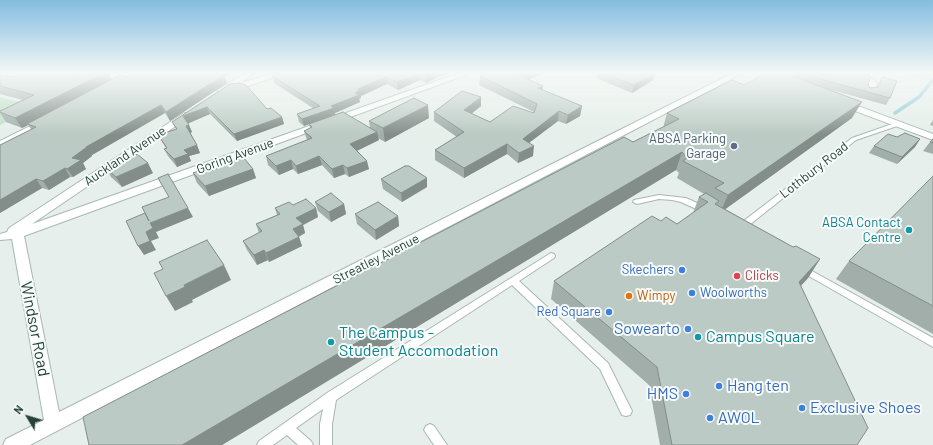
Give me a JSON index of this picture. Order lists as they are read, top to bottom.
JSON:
{
  "streets": {
    "street": [
      "Auckland Avenue",
      "Goring Avenue",
      "Streatley Avenue",
      "Windsor Road"
    ],
    "lane": ["Lothbury Road"]
  },
  "crossings": [
    ["Auckland Avenue", "Goring Avenue"],
    ["Auckland Avenue", "Windsor Road"],
    ["Goring Avenue", "Windsor Road"],
    ["Streatley Avenue", "Windsor Road"]
  ],
  "places": [
    "ABSA Parking Garage",
    "ABSA Contact Centre",
    "Skechers",
    "Clicks",
    "Woolworths",
    "Wimpy",
    "Red Square",
    "Sowearto",
    "Campus Square",
    "The Campus - Student Accomodation",
    "Hang ten",
    "HMS",
    "Exclusive Shoes",
    "AWOL"
  ],
  "north": "top left"
}
